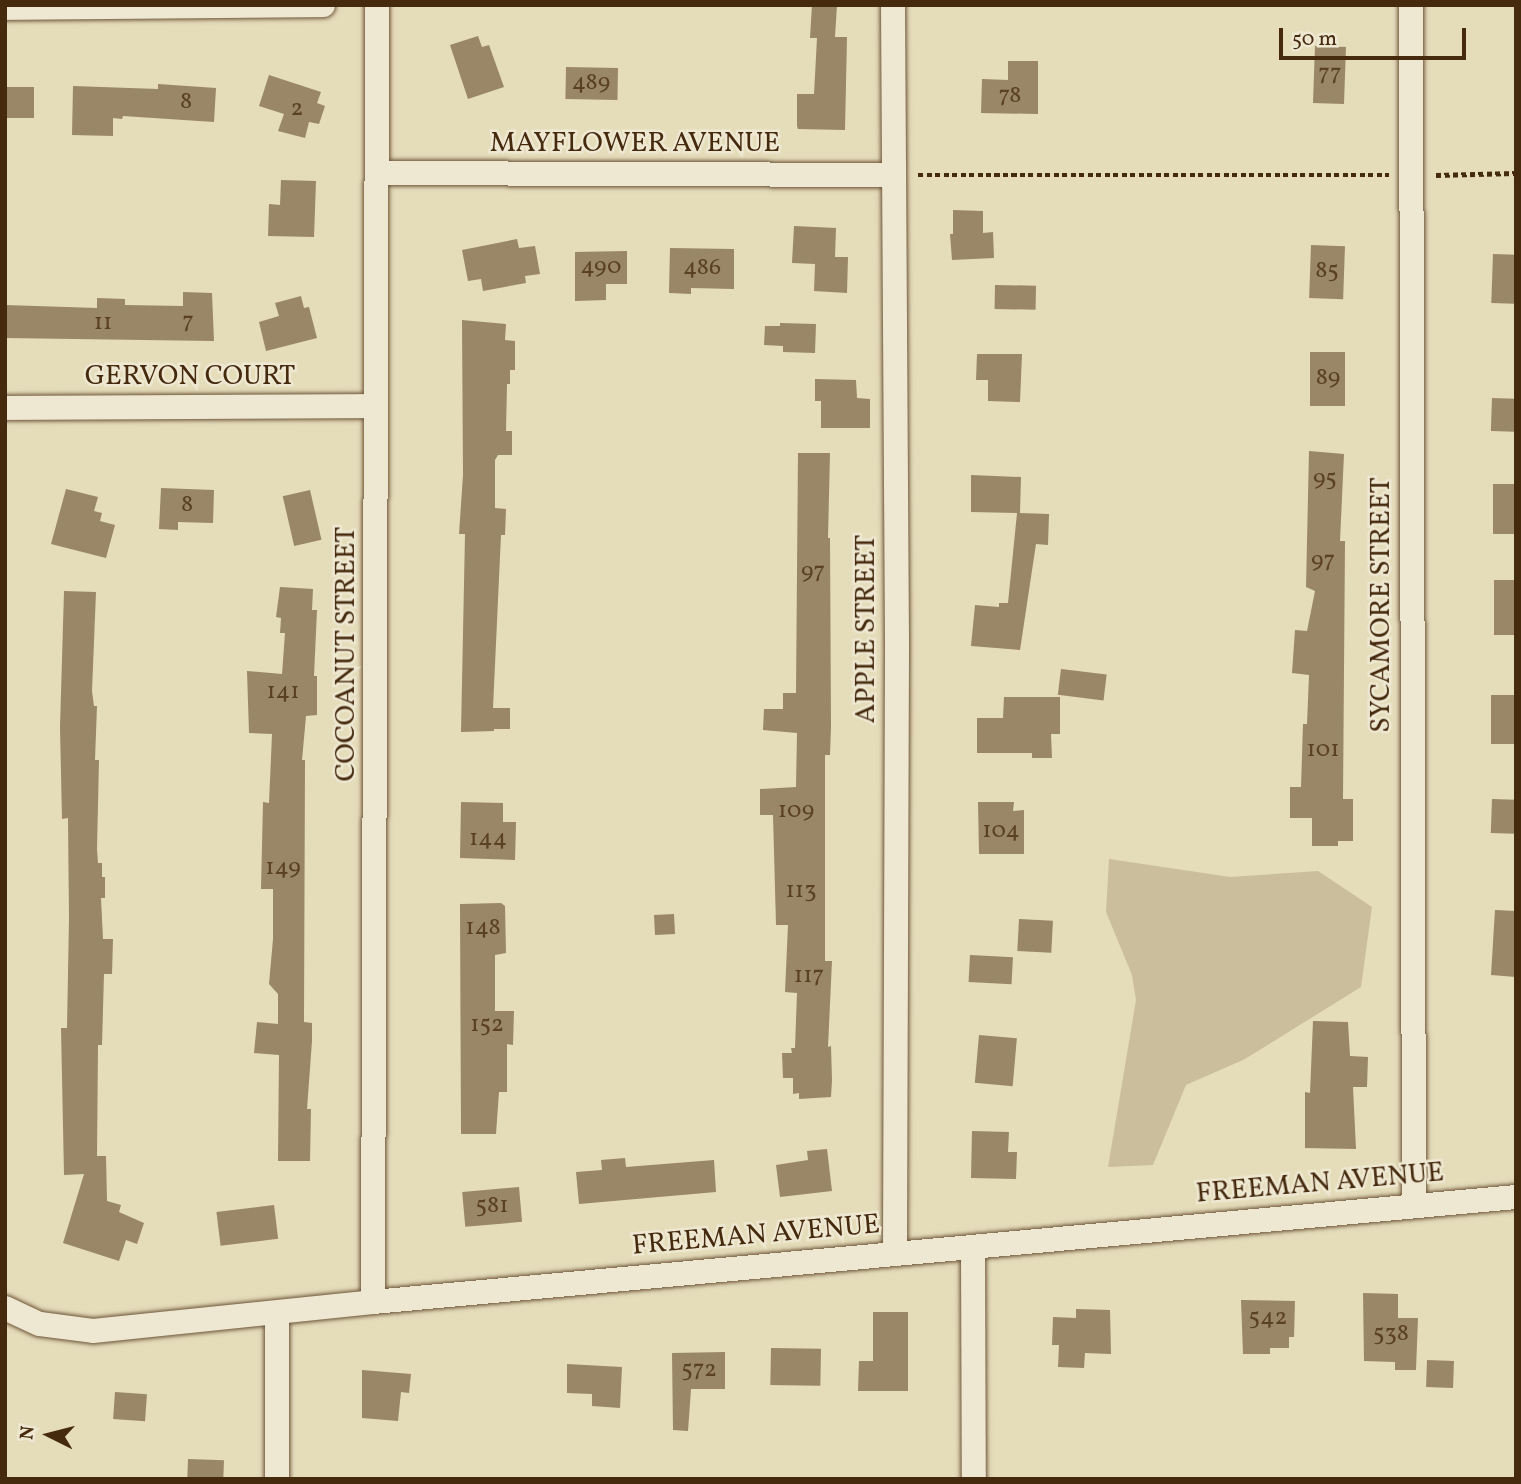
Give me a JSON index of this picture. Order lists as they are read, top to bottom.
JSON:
{
  "streets": {
    "street": [
      "MAYFLOWER AVENUE",
      "GERVON COURT",
      "SYCAMORE STREET",
      "APPLE STREET",
      "COCOANUT STREET",
      "FREEMAN AVENUE"
    ]
  },
  "crossings": [
    ["MAYFLOWER AVENUE", "APPLE STREET"],
    ["MAYFLOWER AVENUE", "COCOANUT STREET"],
    ["GERVON COURT", "COCOANUT STREET"],
    ["SYCAMORE STREET", "FREEMAN AVENUE"],
    ["APPLE STREET", "FREEMAN AVENUE"],
    ["COCOANUT STREET", "FREEMAN AVENUE"]
  ],
  "house_numbers": [
    "77",
    "489",
    "78",
    "8",
    "2",
    "490",
    "486",
    "85",
    "7",
    "11",
    "89",
    "95",
    "8",
    "97",
    "97",
    "141",
    "101",
    "109",
    "104",
    "144",
    "149",
    "113",
    "148",
    "117",
    "152",
    "581",
    "542",
    "538",
    "572"
  ],
  "scale_bar": "50 m",
  "north": "left"
}
